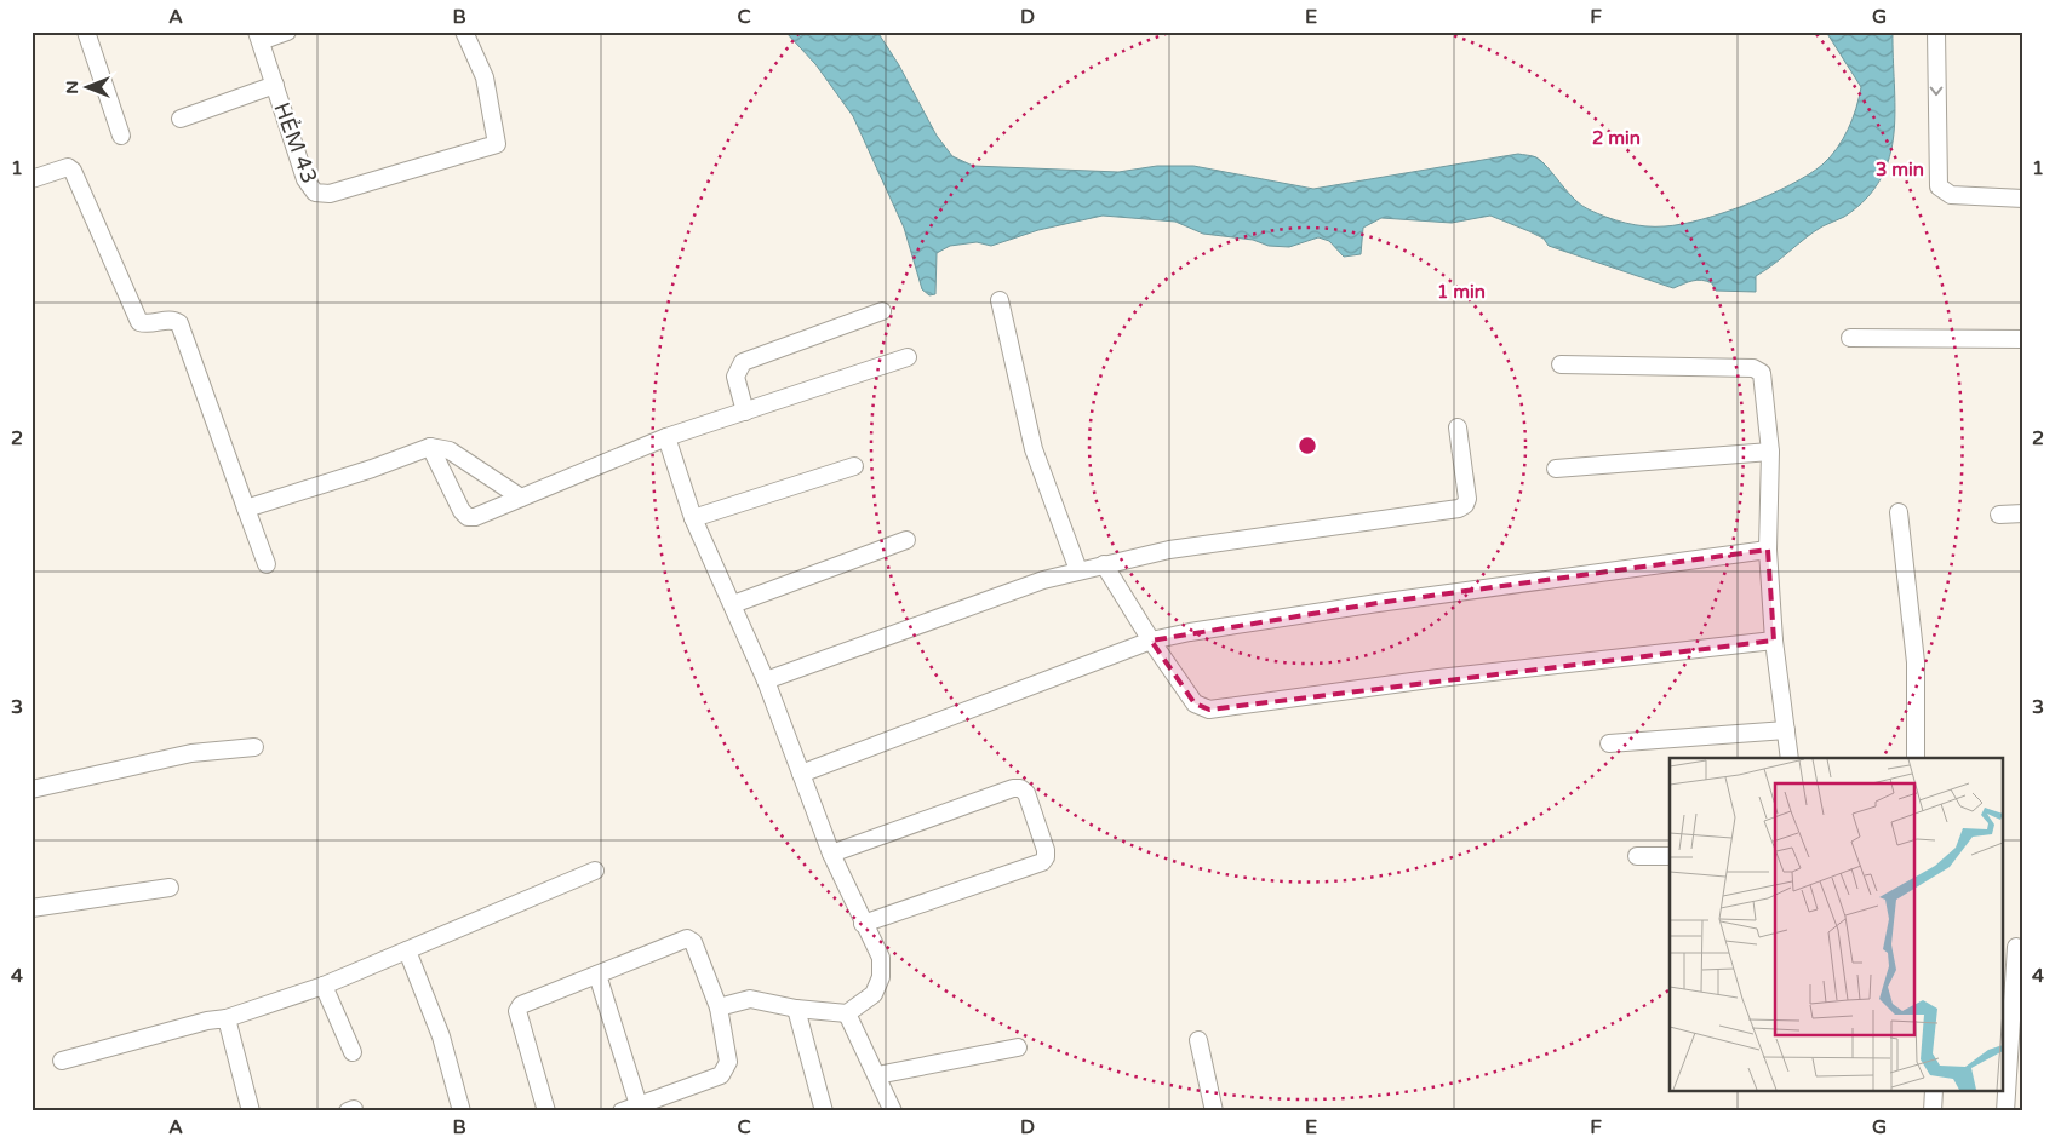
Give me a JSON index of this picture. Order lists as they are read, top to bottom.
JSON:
{
  "streets": {
    "street": ["HẺM 43"]
  },
  "north": "left",
  "grid": {
    "columns": [
      "A",
      "B",
      "C",
      "D",
      "E",
      "F",
      "G"
    ],
    "rows": [
      "1",
      "2",
      "3",
      "4"
    ]
  },
  "rings": ["2 min", "3 min", "1 min"]
}
